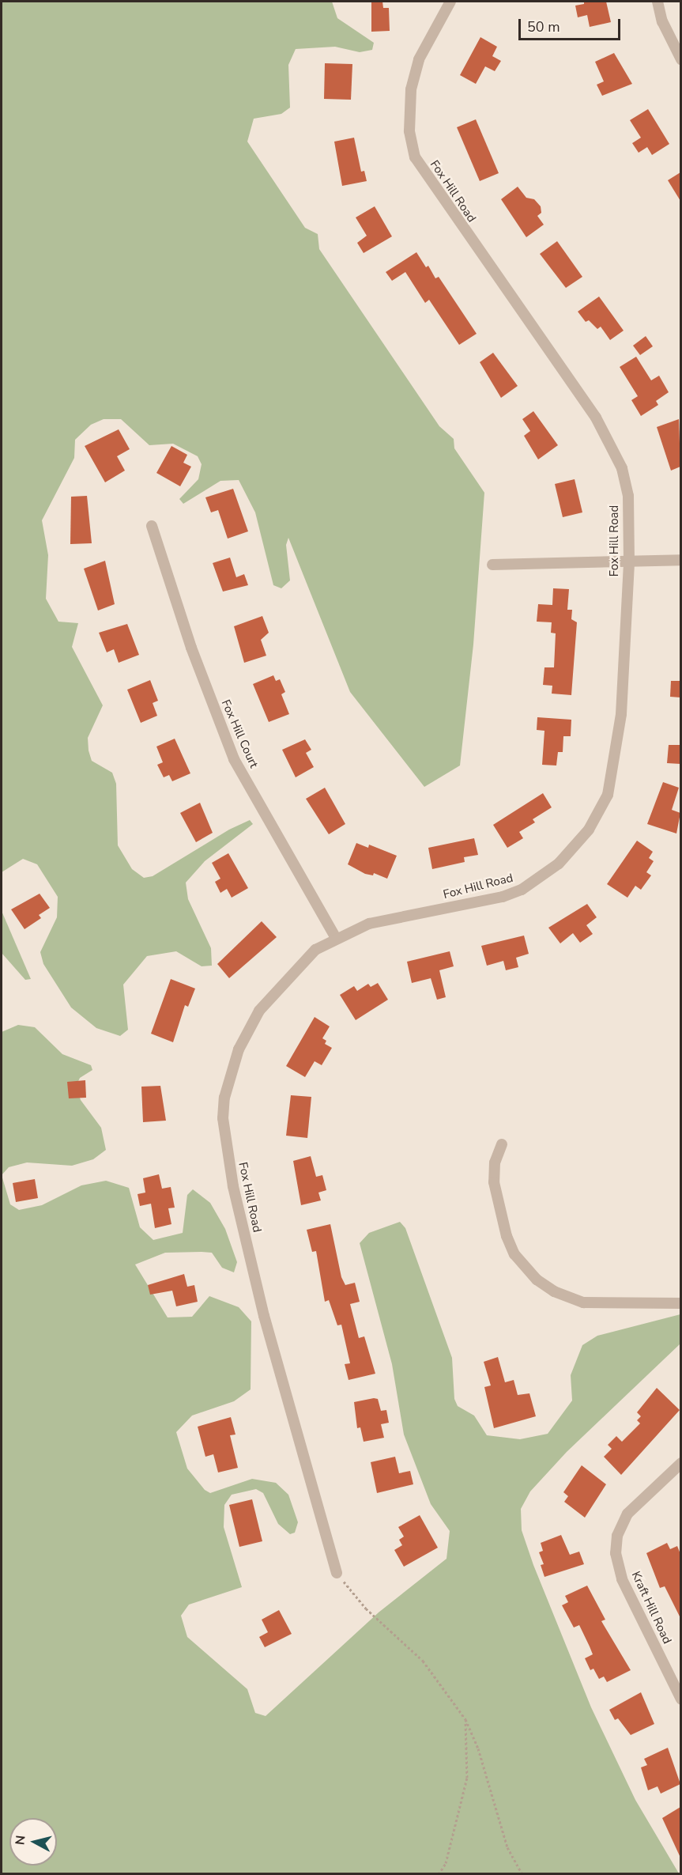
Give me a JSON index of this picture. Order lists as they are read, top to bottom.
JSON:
{
  "streets": {
    "street": ["Fox Hill Road", "Fox Hill Court", "Kraft Hill Road"]
  },
  "crossings": [
    ["Fox Hill Road", "Fox Hill Court"]
  ],
  "scale_bar": "50 m",
  "north": "left"
}
